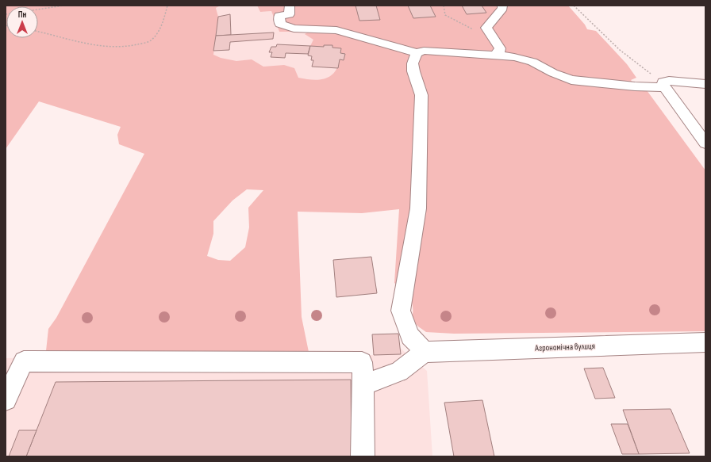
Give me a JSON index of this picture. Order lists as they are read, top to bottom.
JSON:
{
  "streets": {
    "street": ["Агрономічна вулиця"]
  },
  "north": "top"
}
